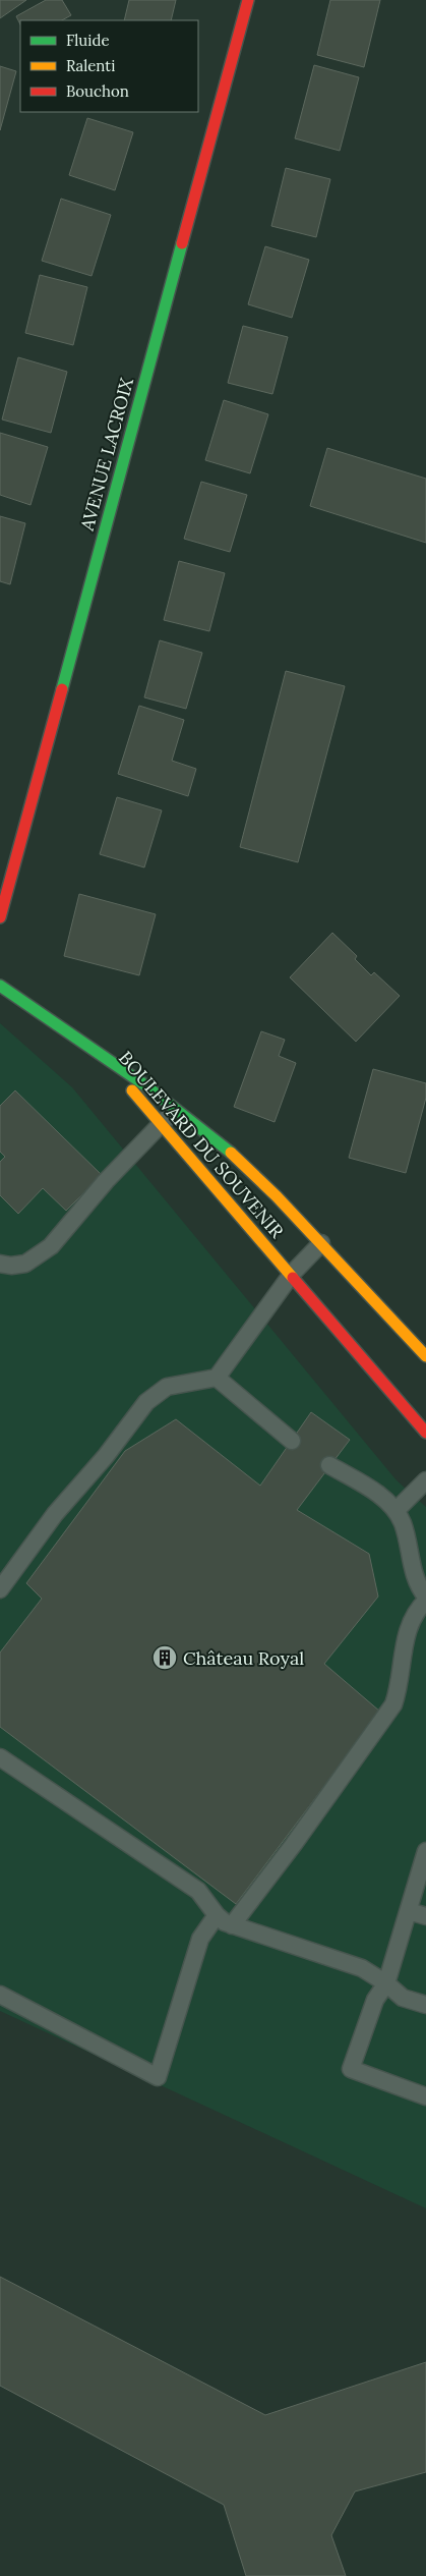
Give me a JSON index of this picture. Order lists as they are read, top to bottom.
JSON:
{
  "streets": {
    "street": ["AVENUE LACROIX", "BOULEVARD DU SOUVENIR"]
  },
  "places": {
    "building": ["Château Royal"]
  },
  "legend": ["Fluide", "Ralenti", "Bouchon"]
}
